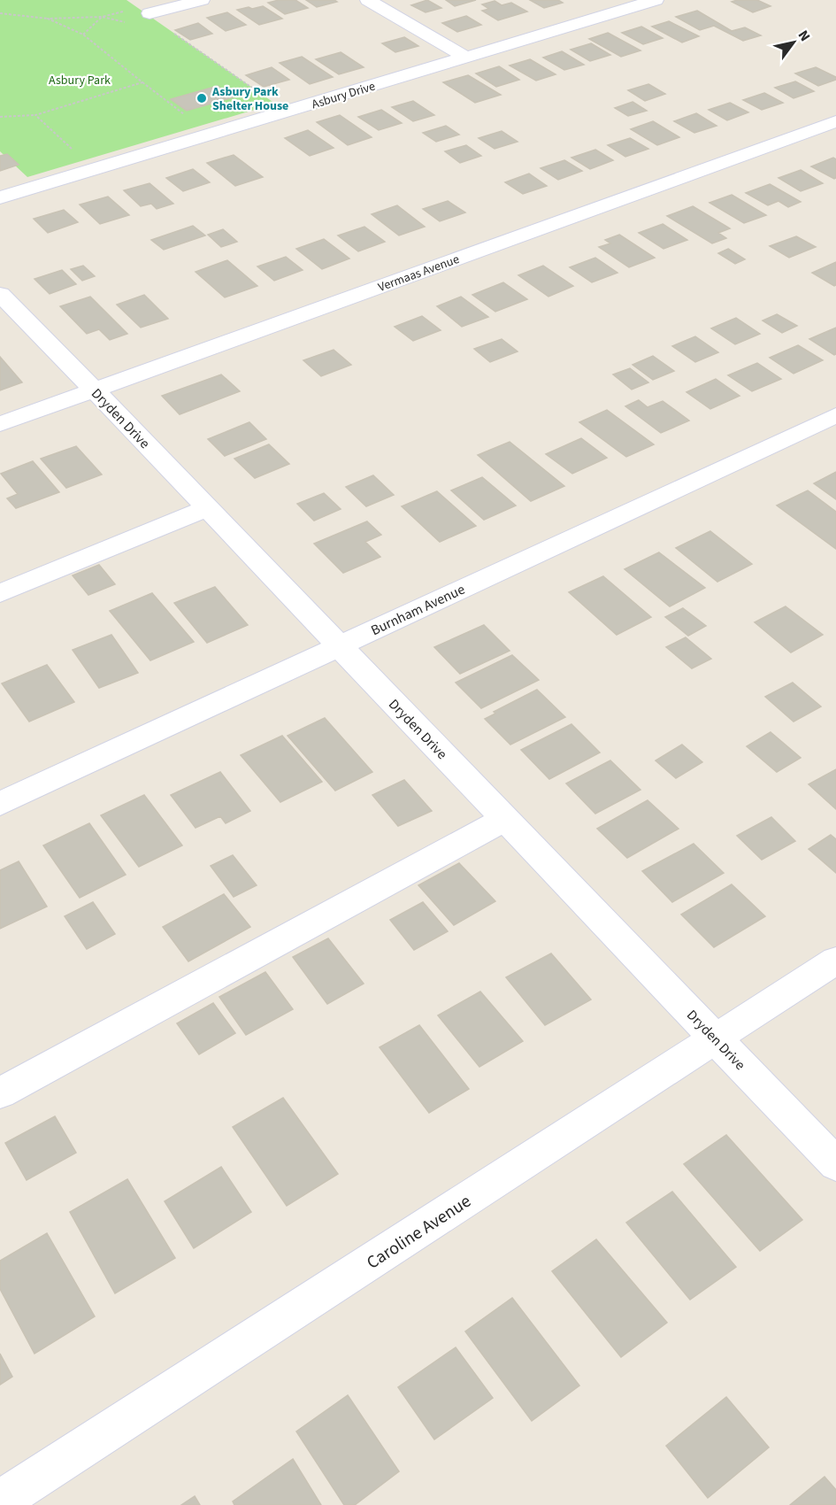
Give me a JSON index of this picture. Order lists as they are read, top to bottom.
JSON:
{
  "streets": {
    "street": [
      "Asbury Drive",
      "Vermaas Avenue",
      "Dryden Drive",
      "Burnham Avenue",
      "Caroline Avenue"
    ]
  },
  "crossings": [
    ["Vermaas Avenue", "Dryden Drive"],
    ["Dryden Drive", "Burnham Avenue"],
    ["Dryden Drive", "Caroline Avenue"]
  ],
  "parks": ["Asbury Park"],
  "places": ["Asbury Park Shelter House"],
  "north": "top right"
}
